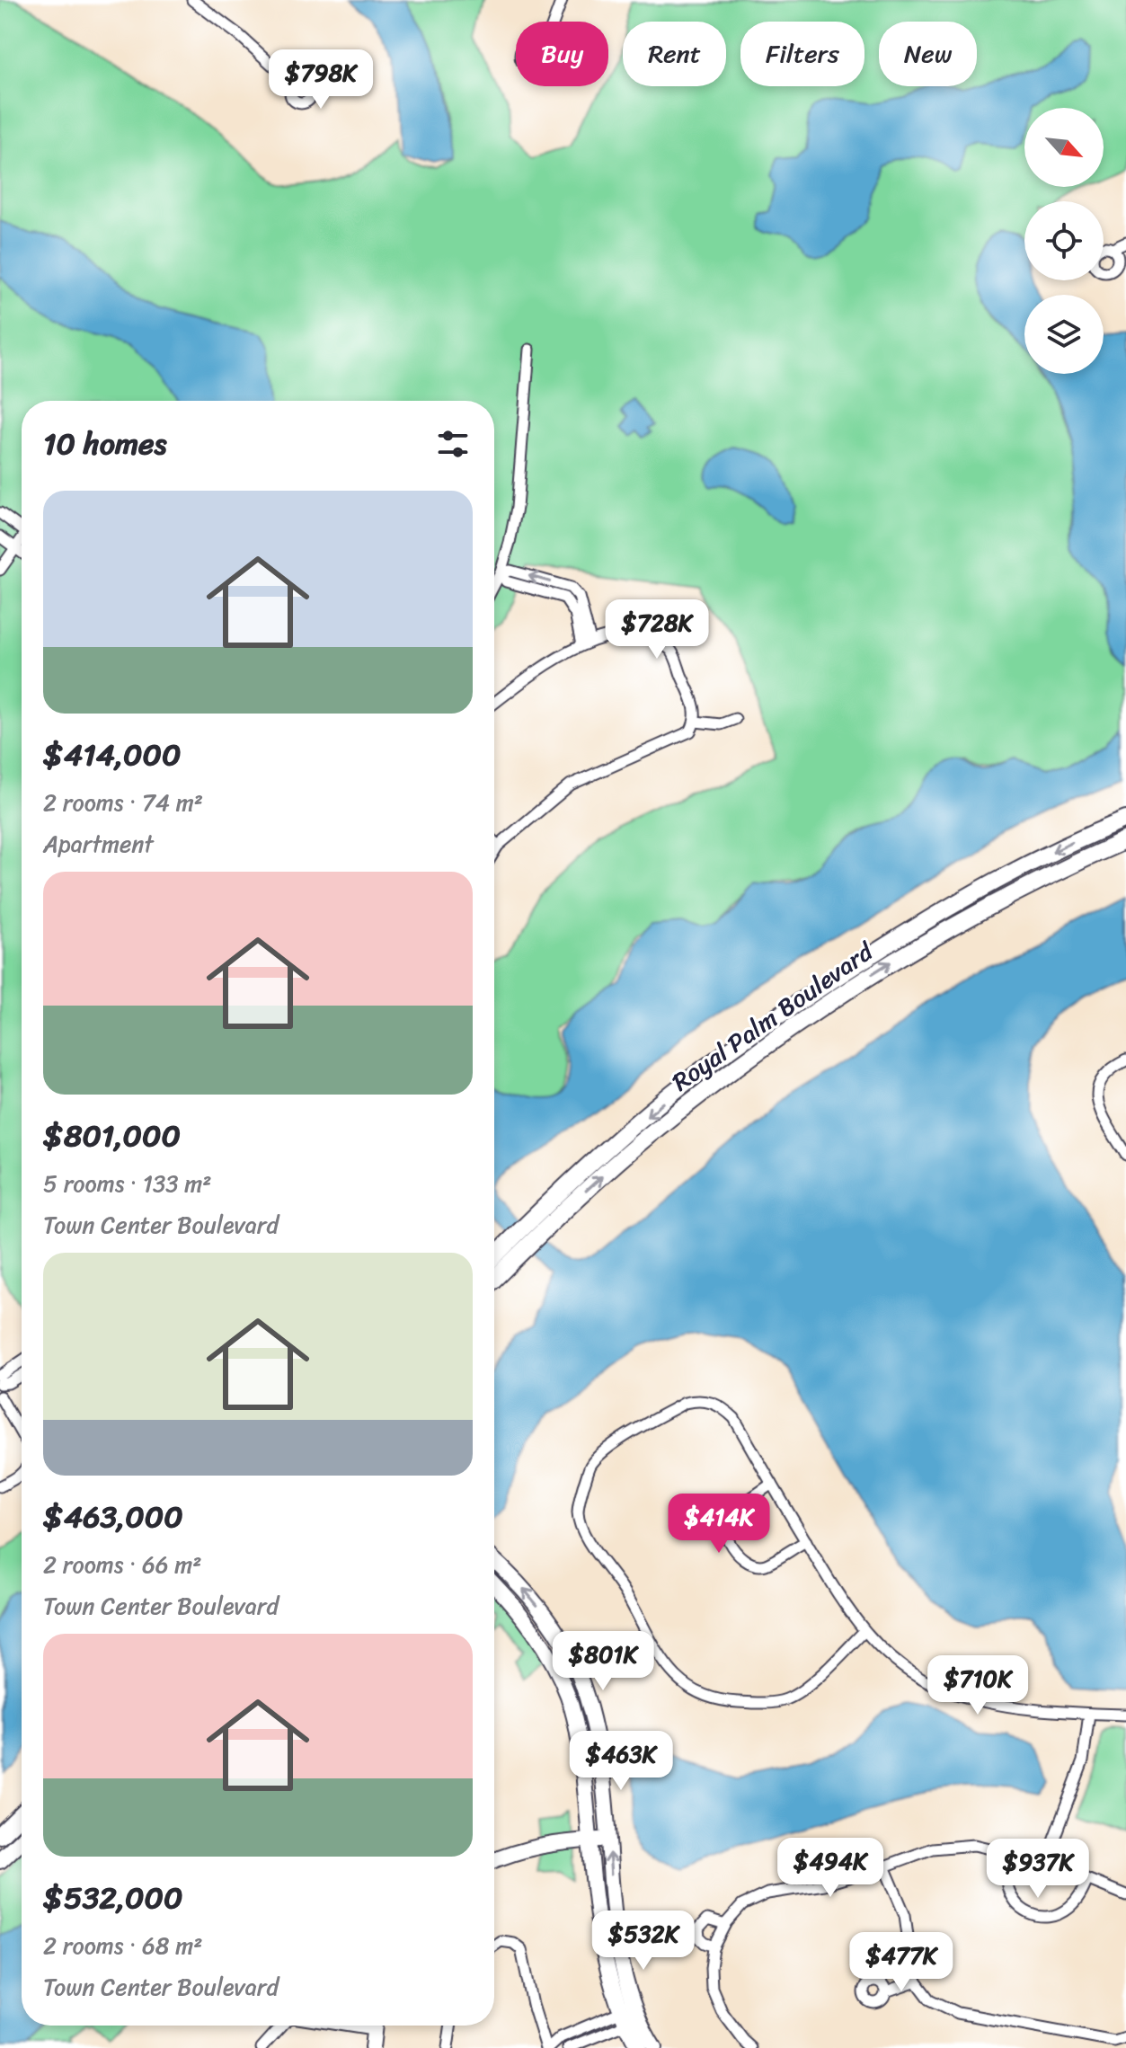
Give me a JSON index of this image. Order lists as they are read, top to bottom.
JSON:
{
  "streets": {
    "main road": ["Royal Palm Boulevard"]
  },
  "north": "bottom right",
  "page": {
    "chip": [
      "Buy",
      "Rent",
      "Filters",
      "New"
    ],
    "price": [
      "$798K",
      "$728K",
      "$414K",
      "$801K",
      "$710K",
      "$463K",
      "$494K",
      "$937K",
      "$532K",
      "$477K"
    ],
    "heading": "10 homes",
    "list": [
      {
        "name": "$414,000",
        "note": "2 rooms · 74 m² · Apartment"
      },
      {
        "name": "$801,000",
        "note": "5 rooms · 133 m² · Town Center Boulevard"
      },
      {
        "name": "$463,000",
        "note": "2 rooms · 66 m² · Town Center Boulevard"
      },
      {
        "name": "$532,000",
        "note": "2 rooms · 68 m² · Town Center Boulevard"
      }
    ]
  }
}
